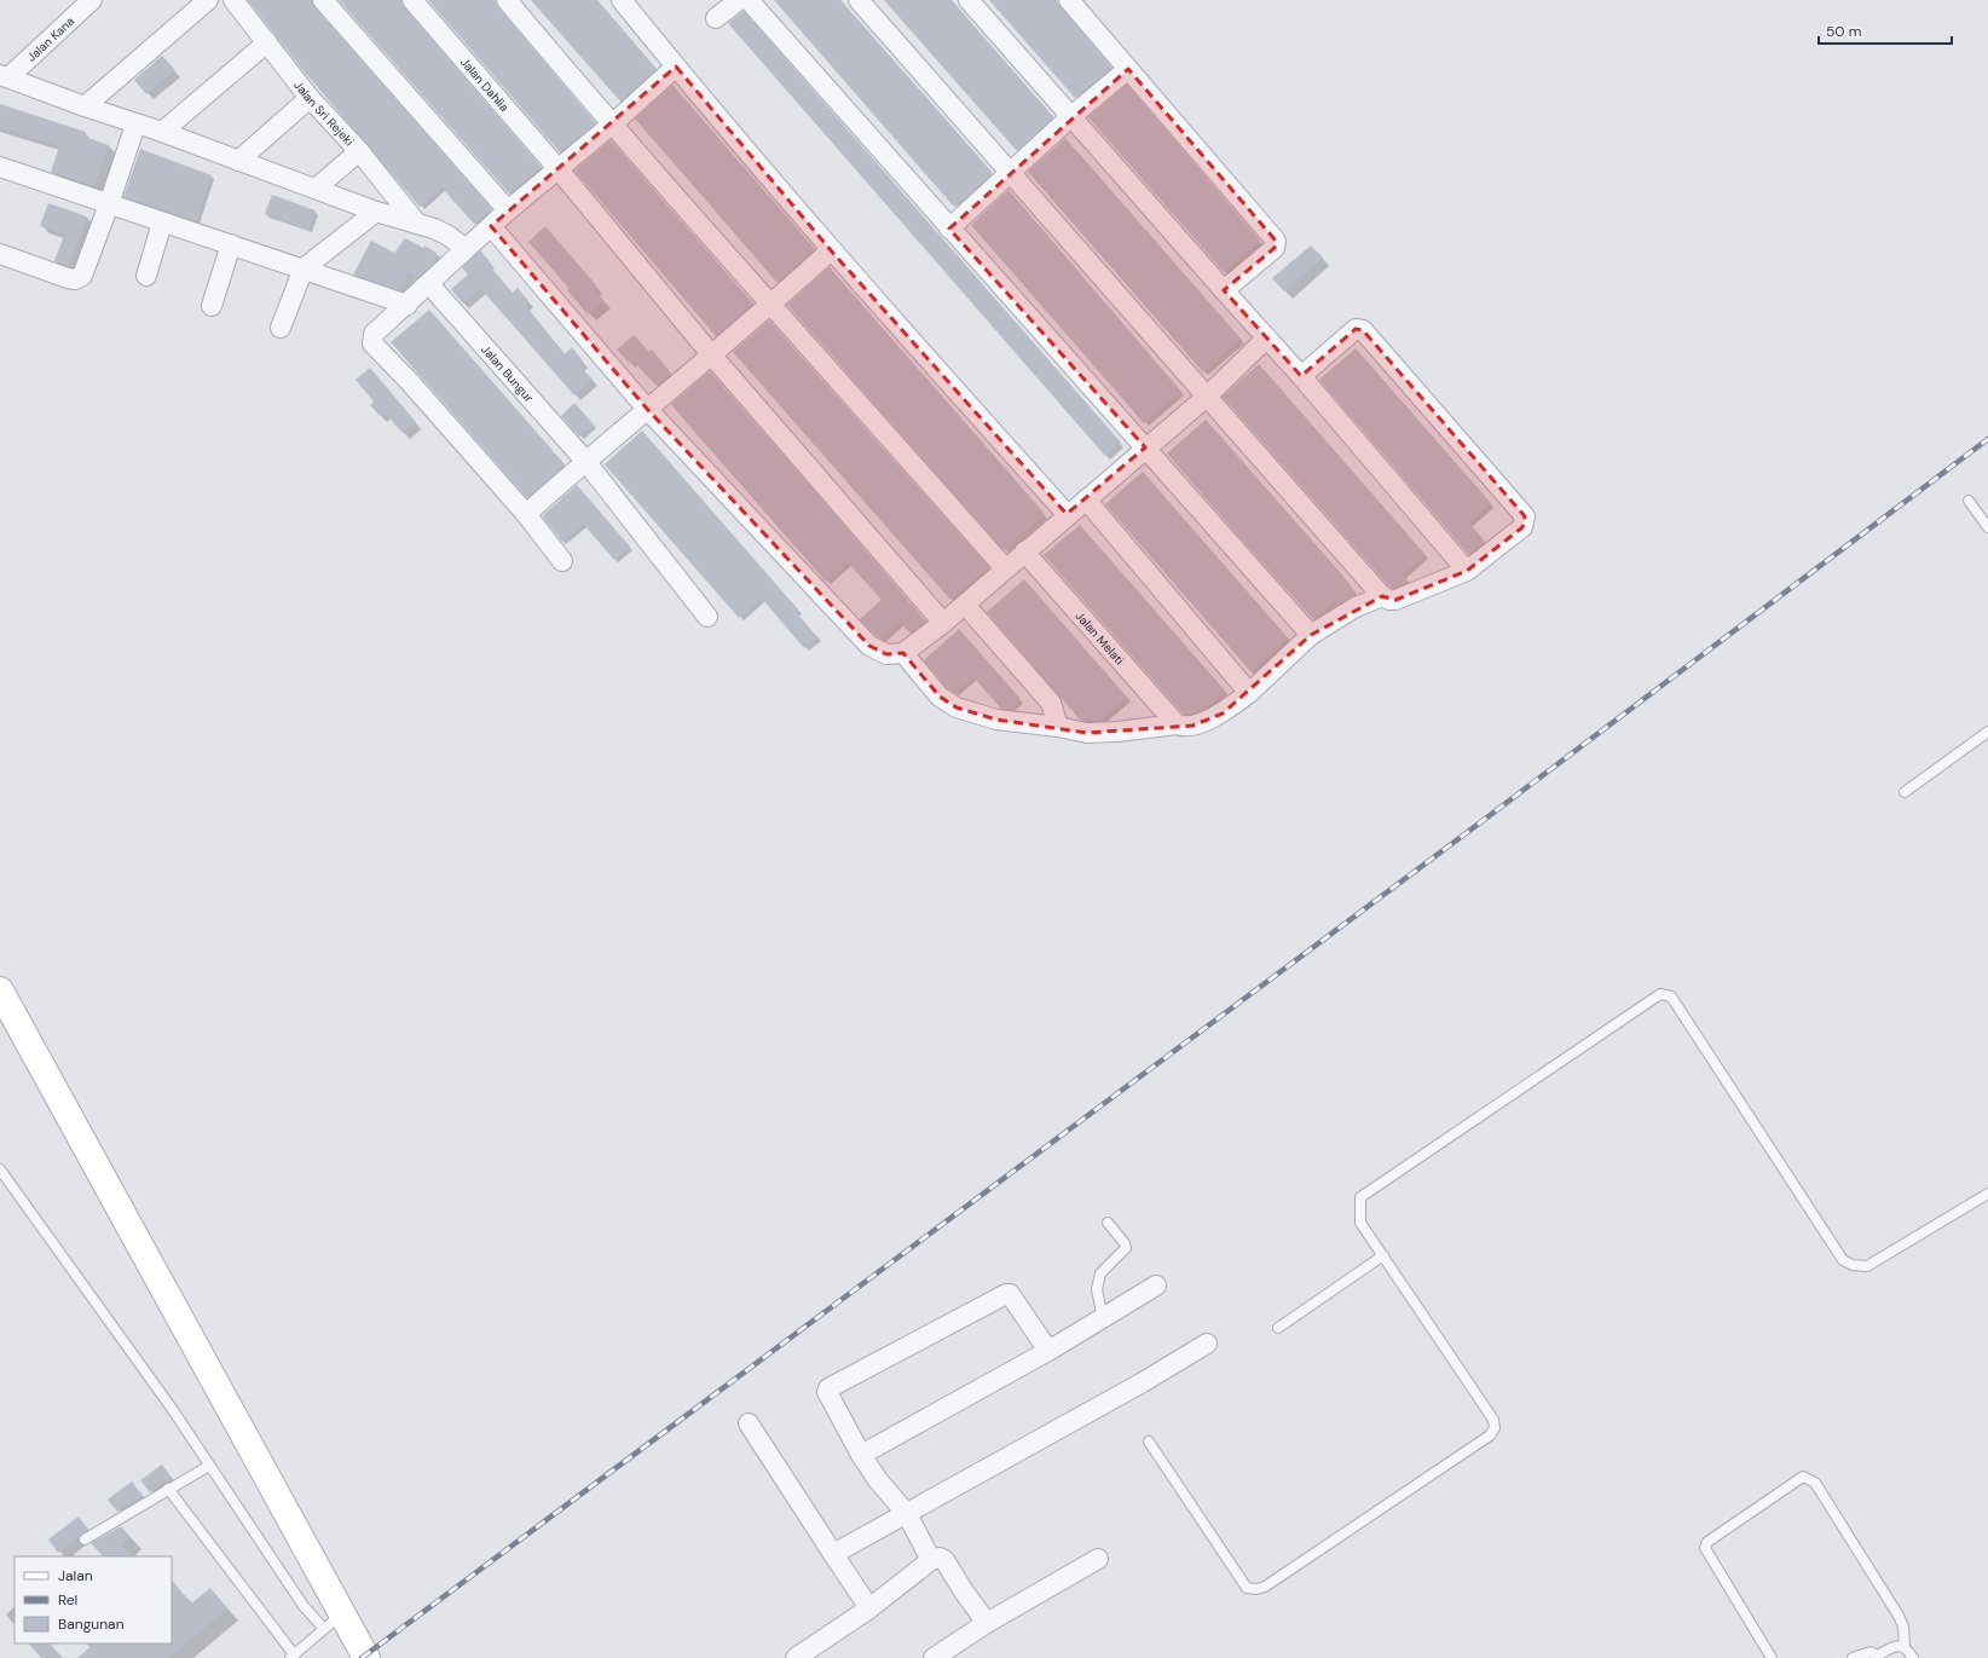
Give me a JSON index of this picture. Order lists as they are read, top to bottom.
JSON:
{
  "streets": {
    "street": [
      "Jalan Kana",
      "Jalan Dahlia",
      "Jalan Sri Rejeki",
      "Jalan Bungur",
      "Jalan Melati"
    ]
  },
  "legend": ["Jalan", "Rel", "Bangunan"],
  "scale_bar": "50 m"
}
